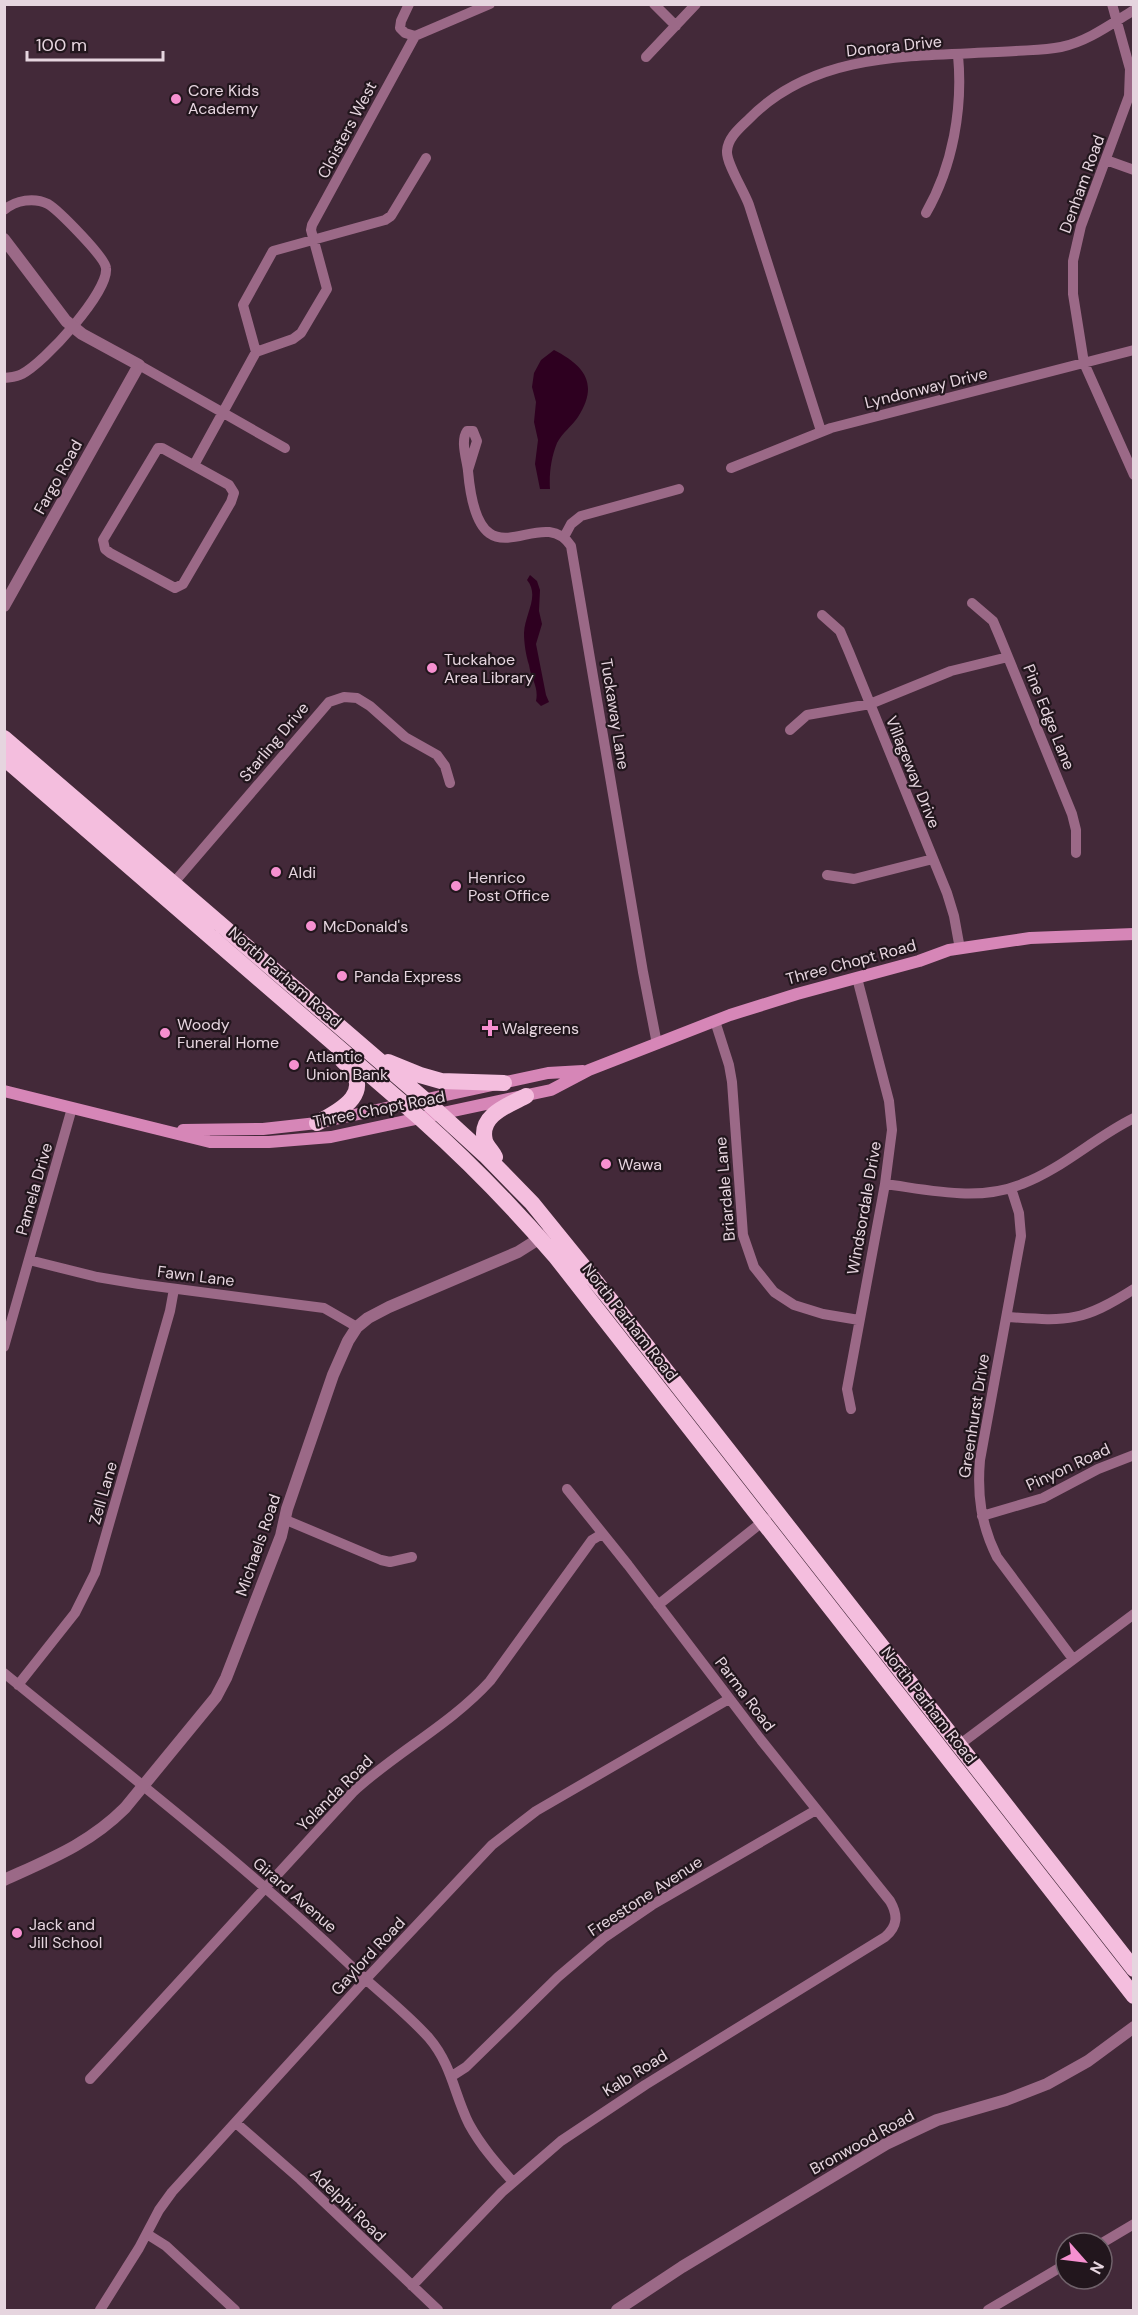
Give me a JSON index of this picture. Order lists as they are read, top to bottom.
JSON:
{
  "streets": {
    "highway": ["North Parham Road"],
    "main road": ["Three Chopt Road"],
    "street": [
      "Donora Drive",
      "Cloisters West",
      "Denham Road",
      "Lyndonway Drive",
      "Fargo Road",
      "Tuckaway Lane",
      "Pine Edge Lane",
      "Starling Drive",
      "Villageway Drive",
      "Pamela Drive",
      "Briardale Lane",
      "Windsordale Drive",
      "Fawn Lane",
      "Greenhurst Drive",
      "Pinyon Road",
      "Zell Lane",
      "Michaels Road",
      "Parma Road",
      "Yolanda Road",
      "Girard Avenue",
      "Freestone Avenue",
      "Gaylord Road",
      "Kalb Road",
      "Bronwood Road",
      "Adelphi Road"
    ]
  },
  "crossings": [
    ["Donora Drive", "Denham Road"],
    ["Donora Drive", "Lyndonway Drive"],
    ["Denham Road", "Lyndonway Drive"],
    ["Tuckaway Lane", "Three Chopt Road"],
    ["Starling Drive", "North Parham Road"],
    ["Villageway Drive", "Three Chopt Road"],
    ["Three Chopt Road", "North Parham Road"],
    ["Three Chopt Road", "Pamela Drive"],
    ["Three Chopt Road", "Briardale Lane"],
    ["Three Chopt Road", "Windsordale Drive"],
    ["North Parham Road", "Michaels Road"],
    ["Pamela Drive", "Fawn Lane"],
    ["Briardale Lane", "Windsordale Drive"],
    ["Fawn Lane", "Zell Lane"],
    ["Fawn Lane", "Michaels Road"],
    ["Greenhurst Drive", "Pinyon Road"],
    ["Zell Lane", "Girard Avenue"],
    ["Michaels Road", "Girard Avenue"],
    ["Parma Road", "Yolanda Road"],
    ["Parma Road", "Freestone Avenue"],
    ["Parma Road", "Gaylord Road"],
    ["Parma Road", "Kalb Road"],
    ["Yolanda Road", "Girard Avenue"],
    ["Girard Avenue", "Freestone Avenue"],
    ["Girard Avenue", "Gaylord Road"],
    ["Girard Avenue", "Kalb Road"],
    ["Gaylord Road", "Adelphi Road"],
    ["Kalb Road", "Adelphi Road"]
  ],
  "places": {
    "other": [
      "Core Kids Academy",
      "Tuckahoe Area Library",
      "Aldi",
      "Henrico Post Office",
      "McDonald's",
      "Panda Express",
      "Woody Funeral Home",
      "Atlantic Union Bank",
      "Wawa",
      "Jack and Jill School"
    ],
    "health": ["Walgreens"]
  },
  "scale_bar": "100 m",
  "north": "bottom right"
}
